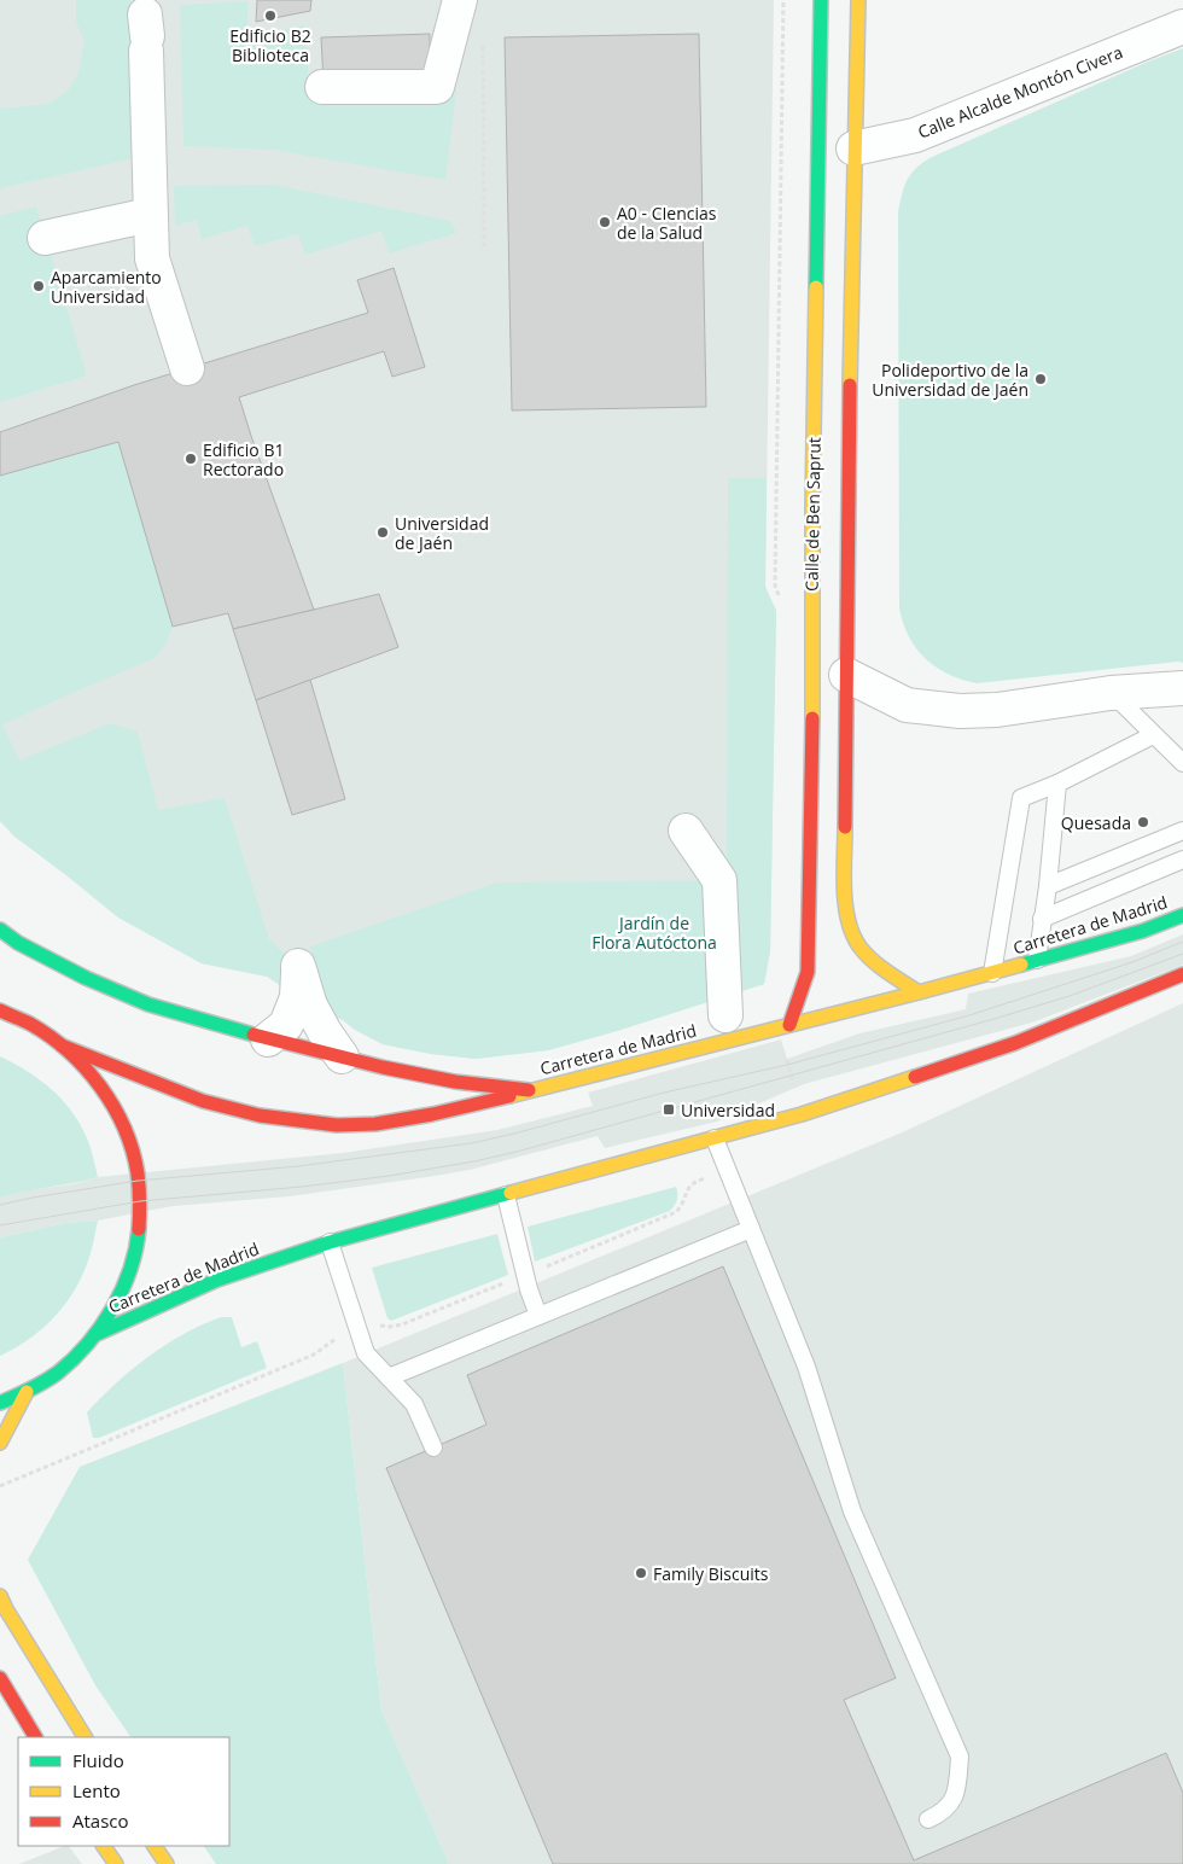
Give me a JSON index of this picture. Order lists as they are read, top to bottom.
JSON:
{
  "streets": {
    "main road": ["Calle de Ben Saprut", "Carretera de Madrid"],
    "street": ["Calle Alcalde Montón Civera"]
  },
  "crossings": [
    ["Calle de Ben Saprut", "Carretera de Madrid"]
  ],
  "parks": ["Jardín de Flora Autóctona"],
  "places": {
    "other": [
      "Edificio B2 Biblioteca",
      "A0 - CIencias de la Salud",
      "Aparcamiento Universidad",
      "Polideportivo de la Universidad de Jaén",
      "Edificio B1 Rectorado",
      "Universidad de Jaén",
      "Quesada",
      "Family Biscuits"
    ],
    "transit": ["Universidad"]
  },
  "legend": ["Fluido", "Lento", "Atasco"]
}
